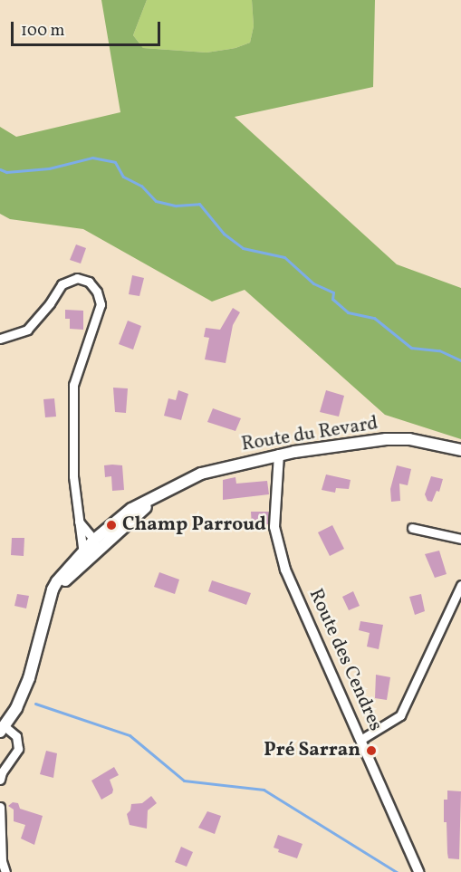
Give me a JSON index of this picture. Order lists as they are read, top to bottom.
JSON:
{
  "streets": {
    "main road": ["Route du Revard"],
    "street": ["Route des Cendres"]
  },
  "crossings": [
    ["Route du Revard", "Route des Cendres"]
  ],
  "places": ["Champ Parroud", "Pré Sarran"],
  "scale_bar": "100 m"
}
